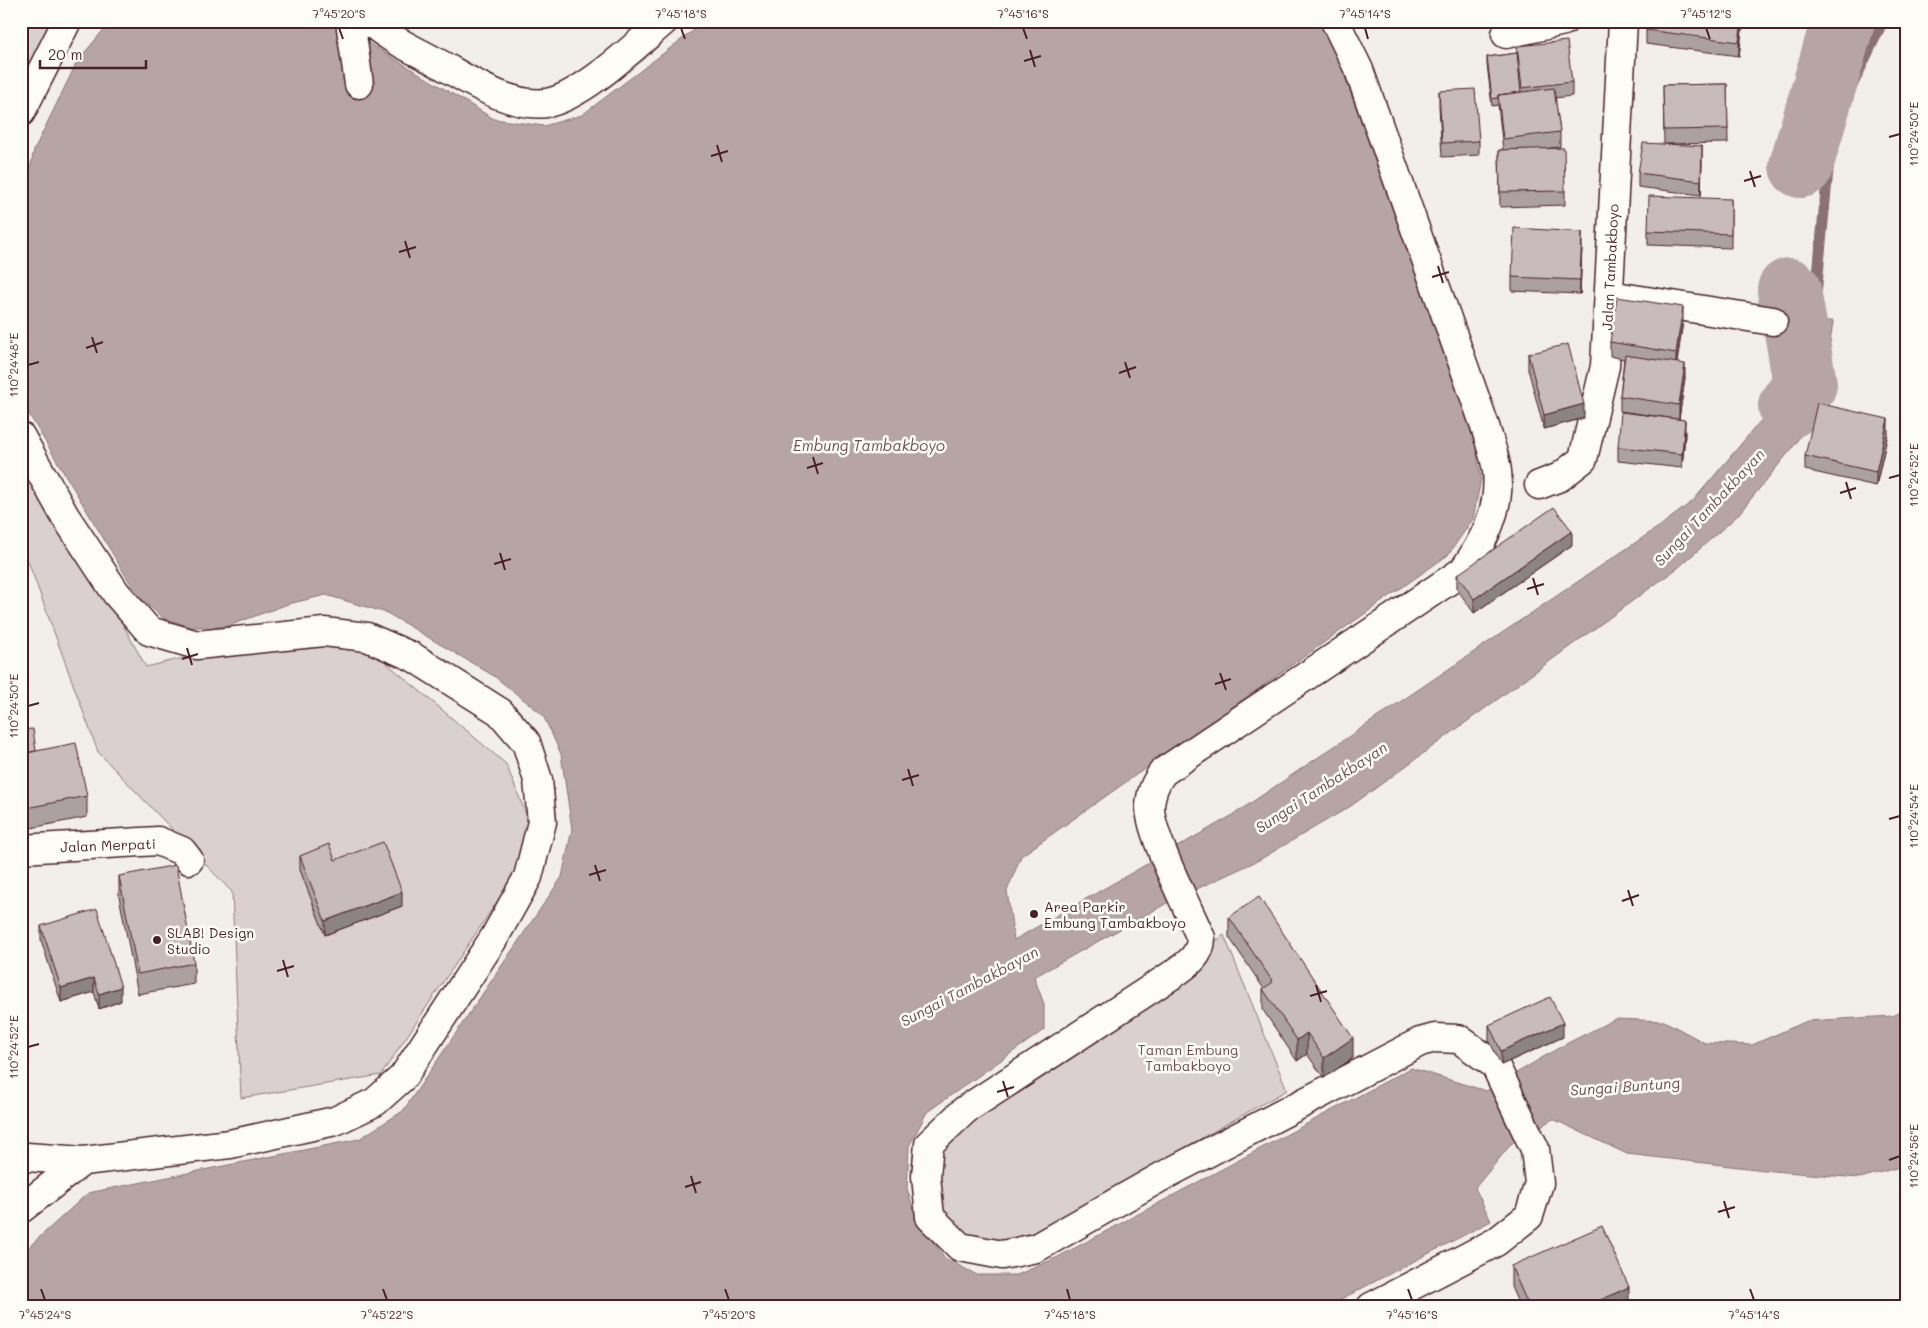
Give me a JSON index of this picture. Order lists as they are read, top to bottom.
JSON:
{
  "streets": {
    "street": ["Jalan Tambakboyo", "Jalan Merpati"]
  },
  "water": ["Embung Tambakboyo", "Sungai Tambakbayan", "Sungai Buntung"],
  "parks": ["Taman Embung Tambakboyo"],
  "places": ["Area Parkir Embung Tambakboyo", "SLAB! Design Studio"],
  "scale_bar": "20 m",
  "coordinates": [
    "7°45'20\"S",
    "7°45'18\"S",
    "7°45'16\"S",
    "7°45'14\"S",
    "7°45'12\"S",
    "110°24'50\"E",
    "110°24'48\"E",
    "110°24'52\"E",
    "110°24'54\"E",
    "110°24'56\"E",
    "7°45'24\"S",
    "7°45'22\"S"
  ]
}
